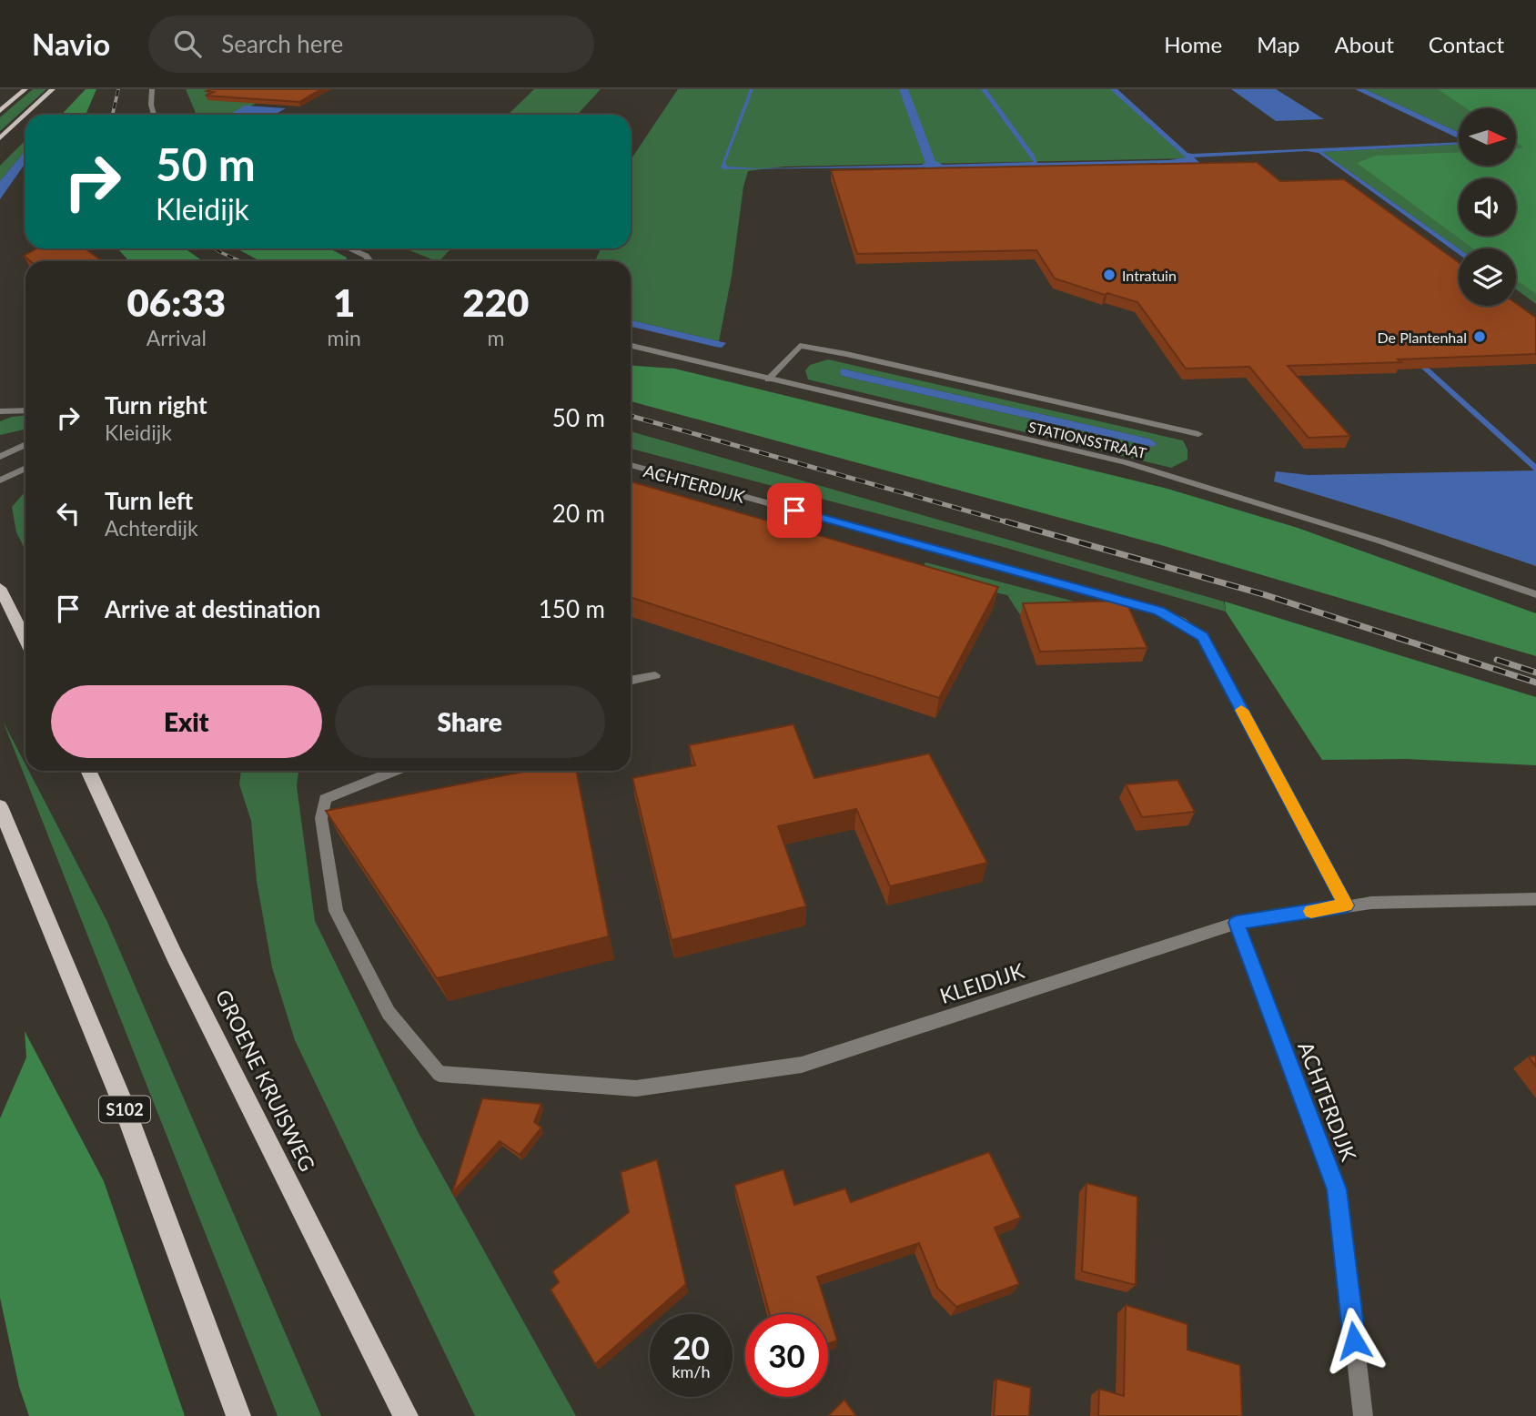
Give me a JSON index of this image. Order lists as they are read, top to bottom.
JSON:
{
  "streets": {
    "main road": ["GROENE KRUISWEG", "S102"],
    "street": ["STATIONSSTRAAT", "ACHTERDIJK", "KLEIDIJK"]
  },
  "crossings": [
    ["ACHTERDIJK", "KLEIDIJK"]
  ],
  "places": ["Intratuin", "De Plantenhal"],
  "north": "right",
  "page": {
    "header": "Navio",
    "search": "Search here",
    "nav": [
      "Home",
      "Map",
      "About",
      "Contact"
    ],
    "turn": ["50 m", "Kleidijk"],
    "eta": [
      "06:33",
      "Arrival",
      "1",
      "min",
      "220",
      "m"
    ],
    "list": [
      {
        "name": "Turn right",
        "note": "Kleidijk",
        "value": "50 m"
      },
      {
        "name": "Turn left",
        "note": "Achterdijk",
        "value": "20 m"
      },
      {
        "name": "Arrive at destination",
        "value": "150 m"
      }
    ],
    "buttons": ["Exit", "Share"],
    "speed": "20 km/h",
    "limit": "30"
  }
}
